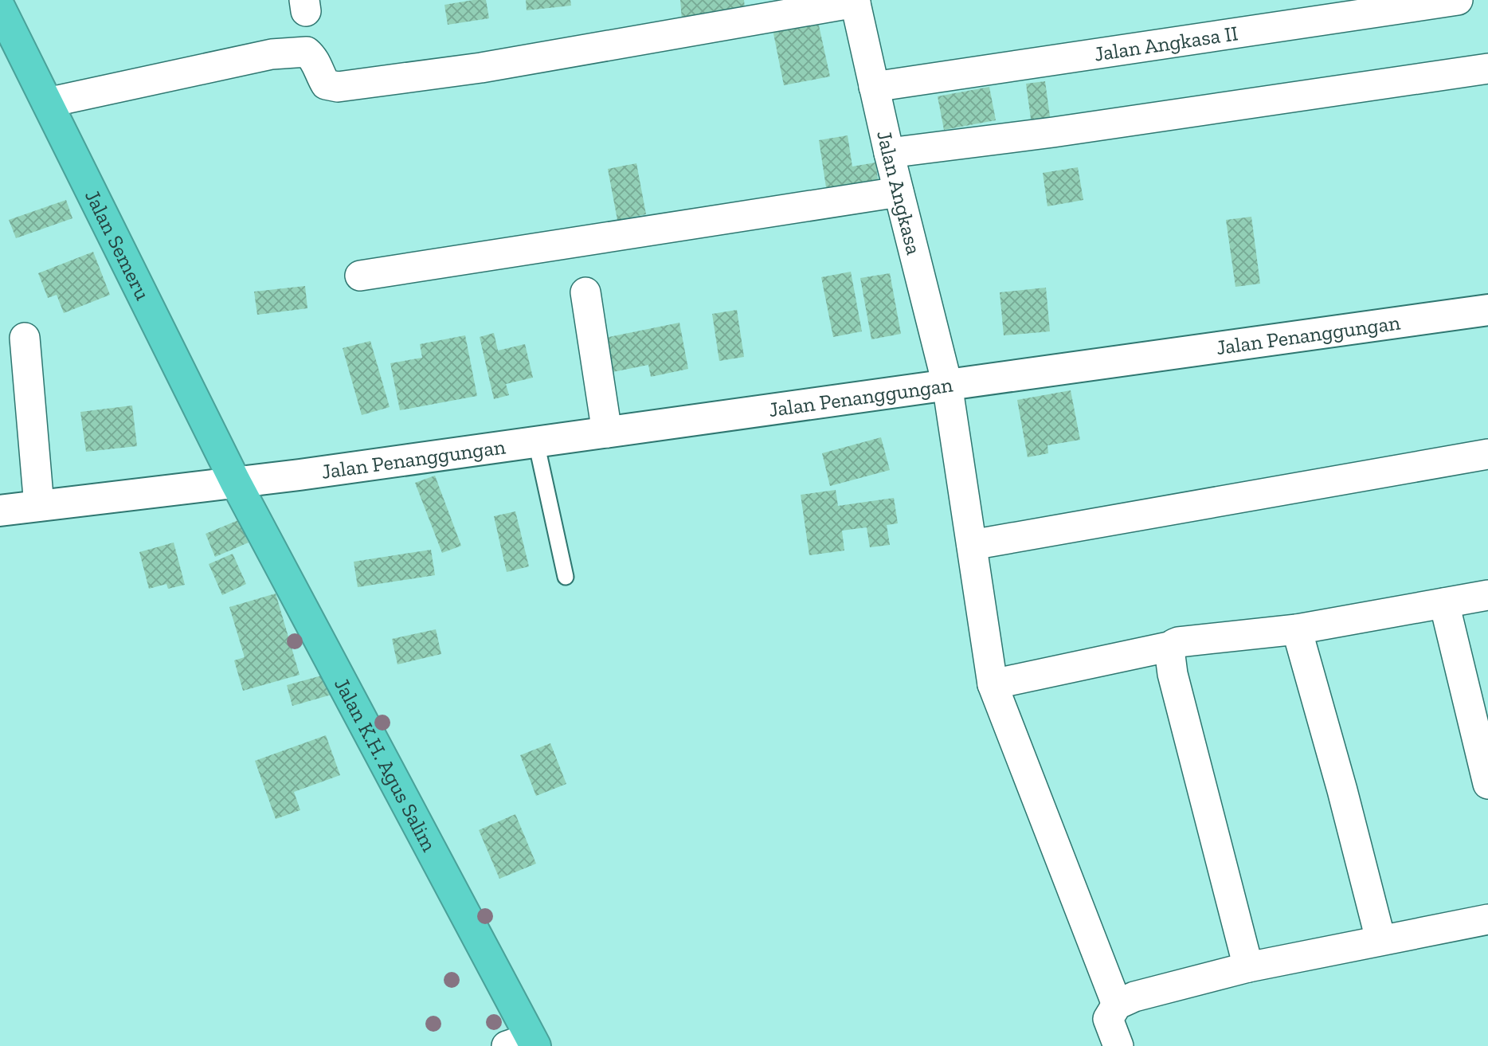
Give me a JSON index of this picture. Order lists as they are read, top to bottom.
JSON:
{
  "streets": {
    "highway": ["Jalan Semeru", "Jalan K.H. Agus Salim"],
    "main road": ["Jalan Penanggungan"],
    "street": ["Jalan Angkasa II", "Jalan Angkasa"]
  },
  "crossings": [
    ["Jalan Angkasa II", "Jalan Angkasa"],
    ["Jalan Angkasa", "Jalan Penanggungan"],
    ["Jalan Semeru", "Jalan Penanggungan"],
    ["Jalan Semeru", "Jalan K.H. Agus Salim"],
    ["Jalan Penanggungan", "Jalan K.H. Agus Salim"]
  ]
}
